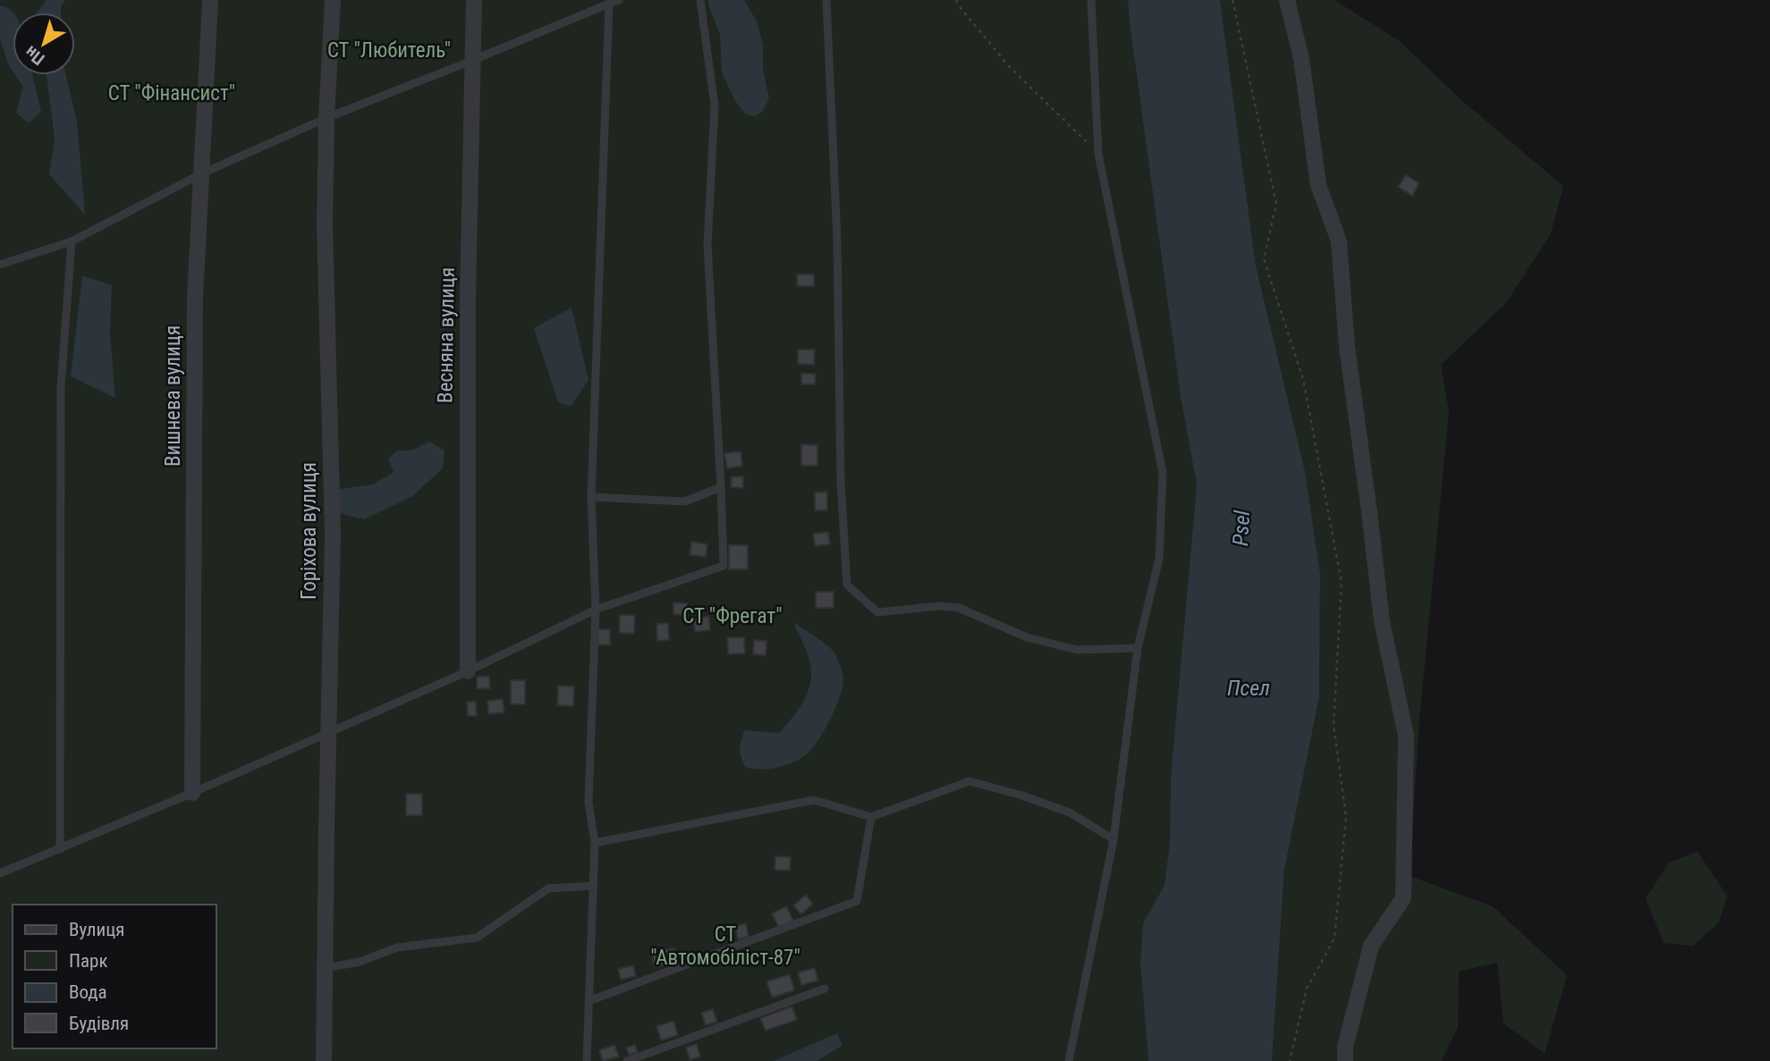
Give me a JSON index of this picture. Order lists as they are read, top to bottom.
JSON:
{
  "streets": {
    "street": ["Весняна вулиця", "Вишнева вулиця", "Горіхова вулиця"]
  },
  "water": ["Psel", "Псел"],
  "parks": [
    "СТ \"Любитель\"",
    "СТ \"Фiнансист\"",
    "СТ \"Фрегат\"",
    "СТ \"Автомобiлiст-87\""
  ],
  "legend": [
    "Вулиця",
    "Парк",
    "Вода",
    "Будівля"
  ],
  "north": "bottom left"
}
